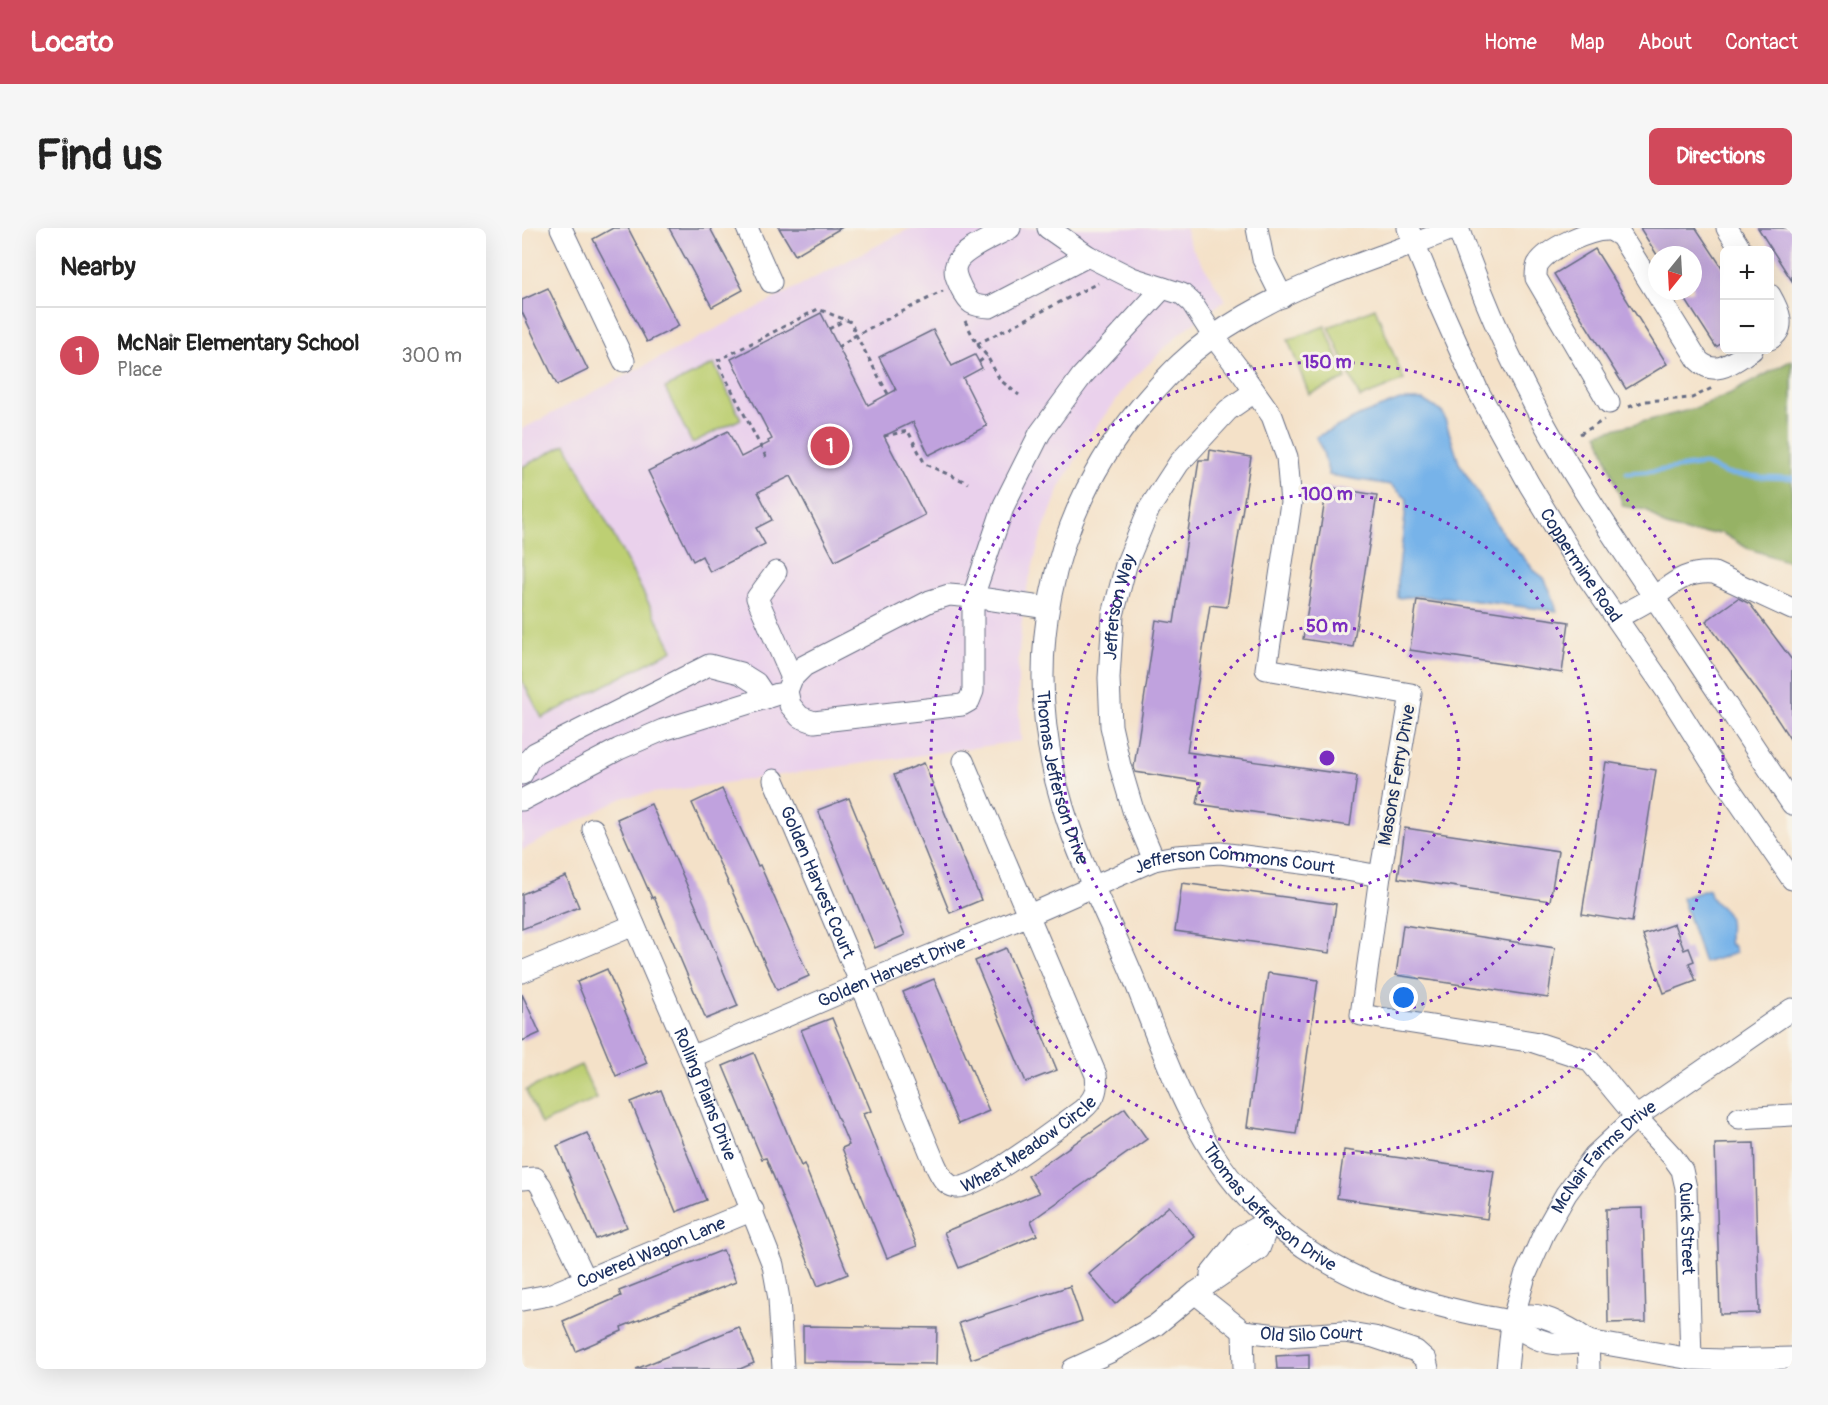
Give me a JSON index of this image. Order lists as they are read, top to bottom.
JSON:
{
  "streets": {
    "street": [
      "Coppermine Road",
      "Jefferson Way",
      "Masons Ferry Drive",
      "Thomas Jefferson Drive",
      "Jefferson Commons Court",
      "Golden Harvest Court",
      "Golden Harvest Drive",
      "Rolling Plains Drive",
      "Wheat Meadow Circle",
      "McNair Farms Drive",
      "Quick Street",
      "Covered Wagon Lane",
      "Old Silo Court"
    ]
  },
  "crossings": [
    ["Coppermine Road", "Thomas Jefferson Drive"],
    ["Jefferson Way", "Masons Ferry Drive"],
    ["Jefferson Way", "Jefferson Commons Court"],
    ["Masons Ferry Drive", "Thomas Jefferson Drive"],
    ["Masons Ferry Drive", "Jefferson Commons Court"],
    ["Masons Ferry Drive", "McNair Farms Drive"],
    ["Masons Ferry Drive", "Quick Street"],
    ["Thomas Jefferson Drive", "Jefferson Commons Court"],
    ["Thomas Jefferson Drive", "Golden Harvest Drive"],
    ["Thomas Jefferson Drive", "McNair Farms Drive"],
    ["Jefferson Commons Court", "Golden Harvest Drive"],
    ["Golden Harvest Court", "Golden Harvest Drive"],
    ["Golden Harvest Court", "Wheat Meadow Circle"],
    ["Golden Harvest Drive", "Rolling Plains Drive"],
    ["Golden Harvest Drive", "Wheat Meadow Circle"],
    ["Rolling Plains Drive", "Covered Wagon Lane"],
    ["McNair Farms Drive", "Quick Street"]
  ],
  "north": "bottom",
  "page": {
    "header": "Locato",
    "nav": [
      "Home",
      "Map",
      "About",
      "Contact"
    ],
    "buttons": "Directions",
    "title": "Find us",
    "heading": "Nearby",
    "map_buttons": ["+", "−"],
    "list": [
      {
        "mark": "1",
        "name": "McNair Elementary School",
        "note": "Place",
        "value": "300 m"
      }
    ],
    "pins": "1"
  },
  "rings": ["150 m", "100 m", "50 m"]
}
